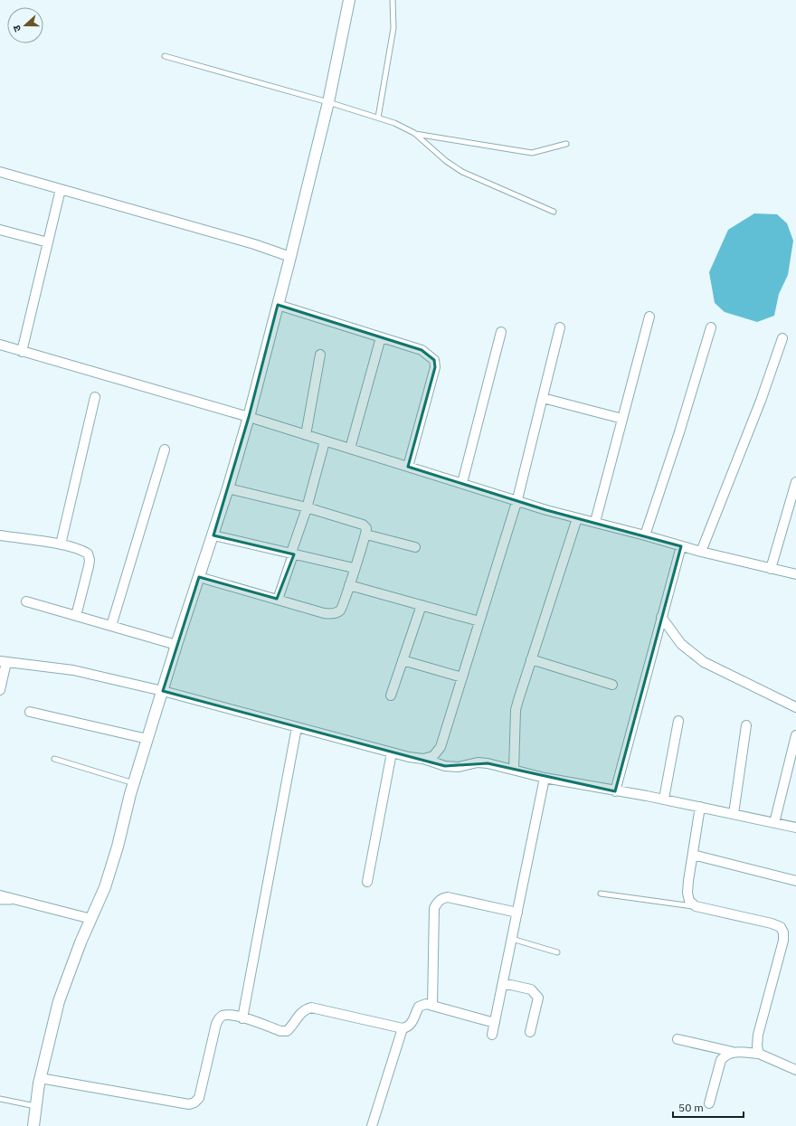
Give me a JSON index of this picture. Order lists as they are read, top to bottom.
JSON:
{
  "scale_bar": "50 m",
  "north": "left"
}
